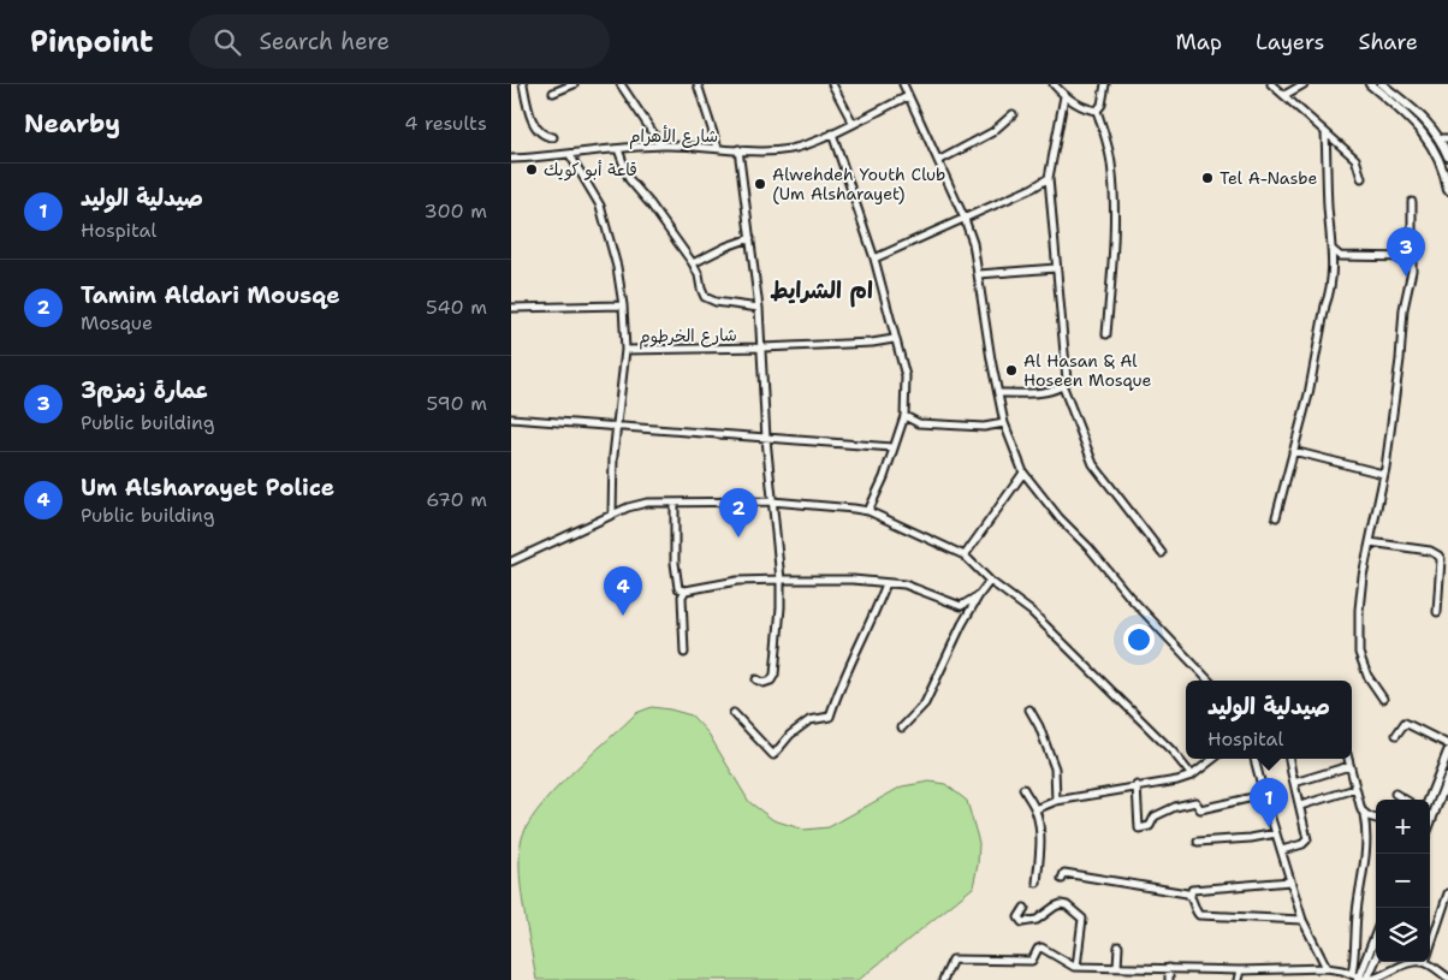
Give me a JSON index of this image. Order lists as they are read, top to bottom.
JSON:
{
  "streets": {
    "street": ["شارع الأهرام", "شارع الخرطوم"]
  },
  "crossings": [
    ["شارع الأهرام", "شارع الخرطوم"]
  ],
  "districts": ["ام الشرايط"],
  "places": [
    "قاعة أبو كويك",
    "Tel A-Nasbe",
    "Alwehdeh Youth Club (Um Alsharayet)",
    "Al Hasan & Al Hoseen Mosque"
  ],
  "page": {
    "header": "Pinpoint",
    "search": "Search here",
    "nav": ["Map", "Layers", "Share"],
    "heading": ["Nearby", "4 results"],
    "list": [
      {
        "mark": "1",
        "name": "صيدلية الوليد",
        "note": "Hospital",
        "value": "300 m"
      },
      {
        "mark": "2",
        "name": "Tamim Aldari Mousqe",
        "note": "Mosque",
        "value": "540 m"
      },
      {
        "mark": "3",
        "name": "عمارة زمزم3",
        "note": "Public building",
        "value": "590 m"
      },
      {
        "mark": "4",
        "name": "Um Alsharayet Police",
        "note": "Public building",
        "value": "670 m"
      }
    ],
    "pins": [
      "3",
      "2",
      "4",
      "1"
    ],
    "popup": ["صيدلية الوليد", "Hospital"],
    "map_buttons": ["+", "−"]
  }
}
